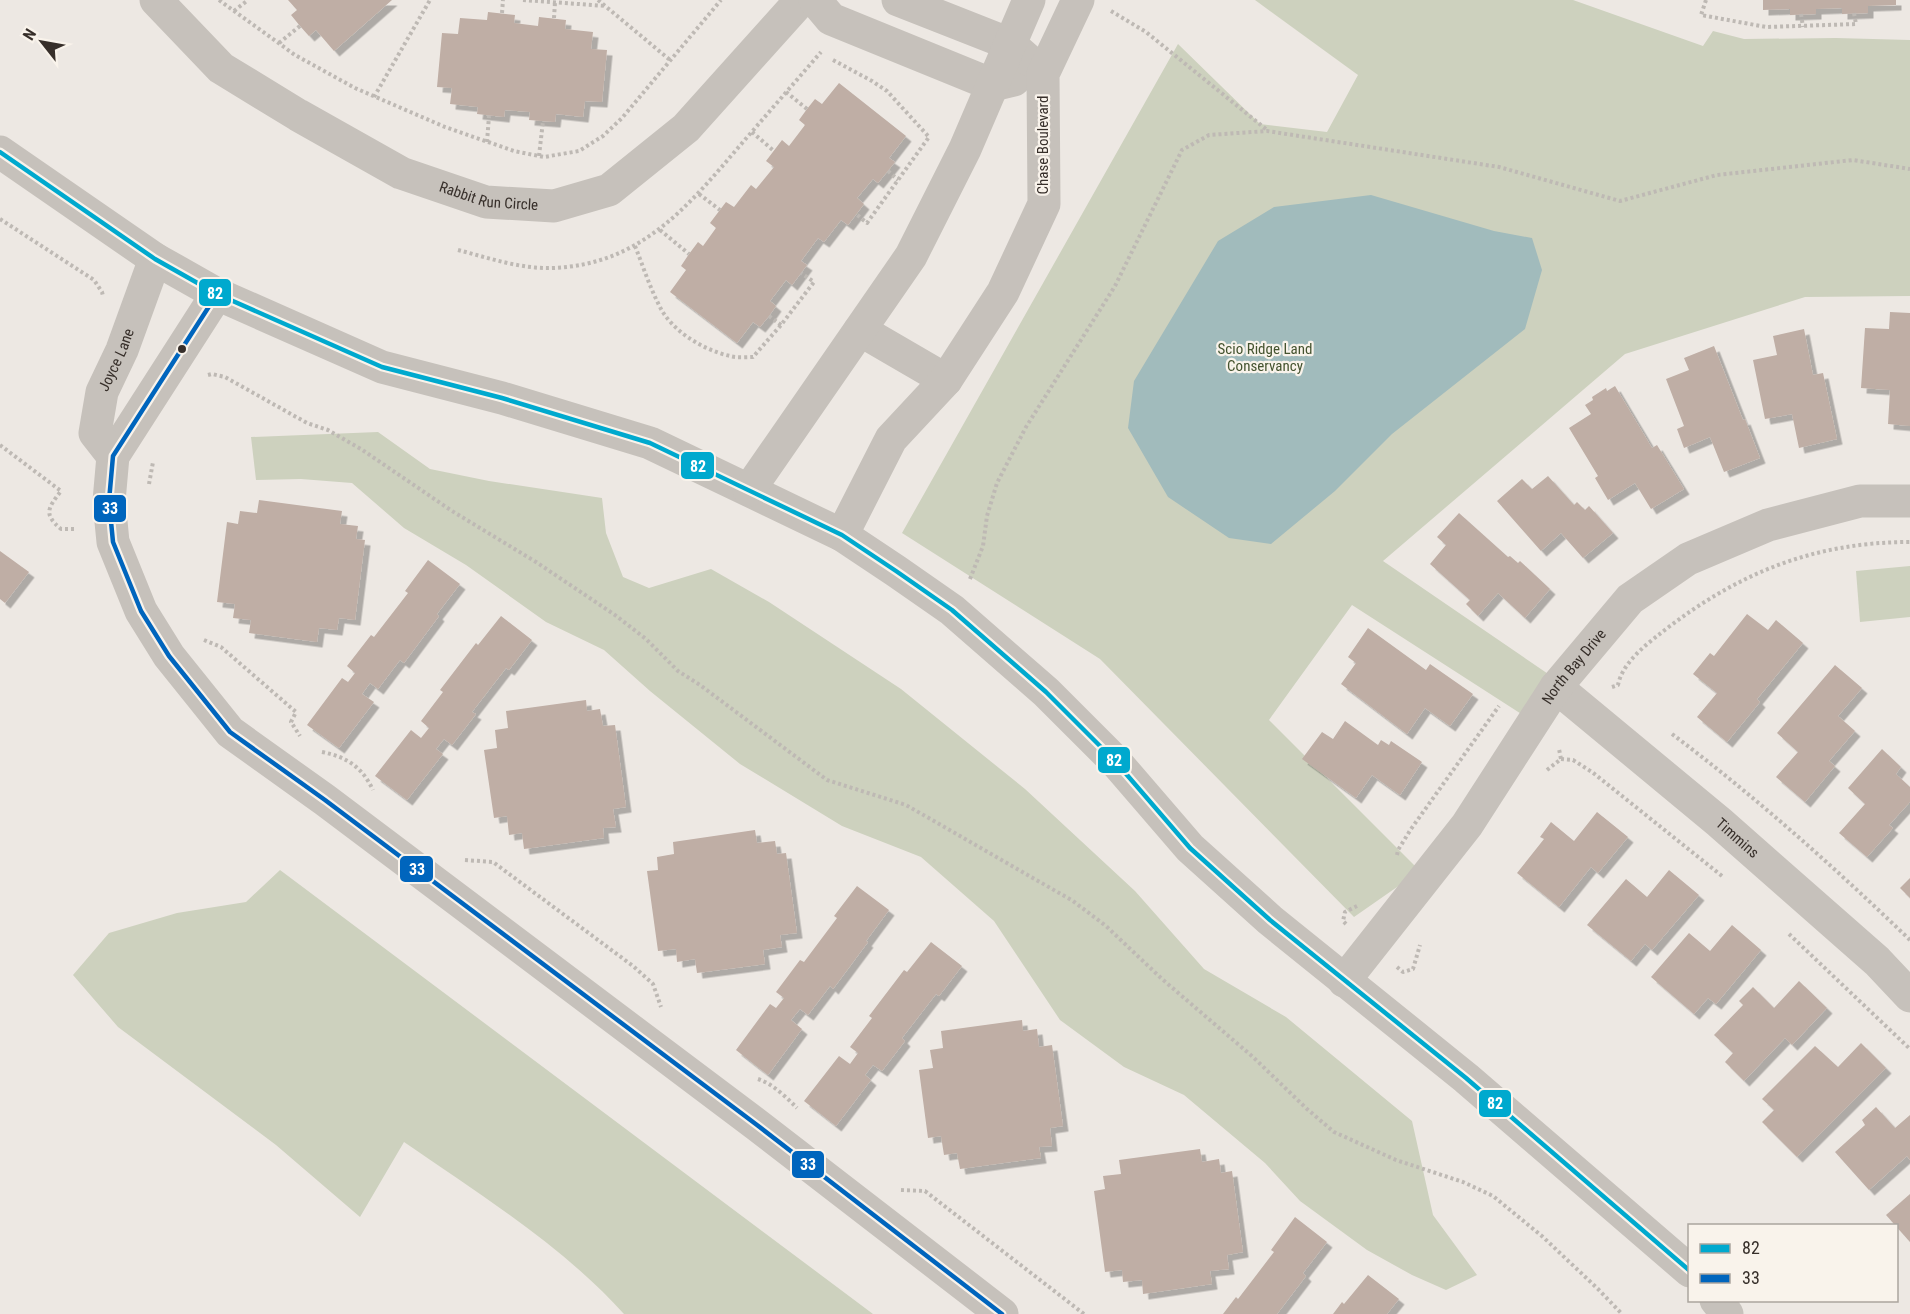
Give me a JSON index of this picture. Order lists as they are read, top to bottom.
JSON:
{
  "streets": {
    "street": [
      "Chase Boulevard",
      "Rabbit Run Circle",
      "Joyce Lane",
      "North Bay Drive",
      "Timmins"
    ]
  },
  "crossings": [
    ["North Bay Drive", "Timmins"]
  ],
  "parks": ["Scio Ridge Land Conservancy"],
  "lines": ["transit line 82", "transit line 33"],
  "legend": ["82", "33"],
  "north": "top left"
}
